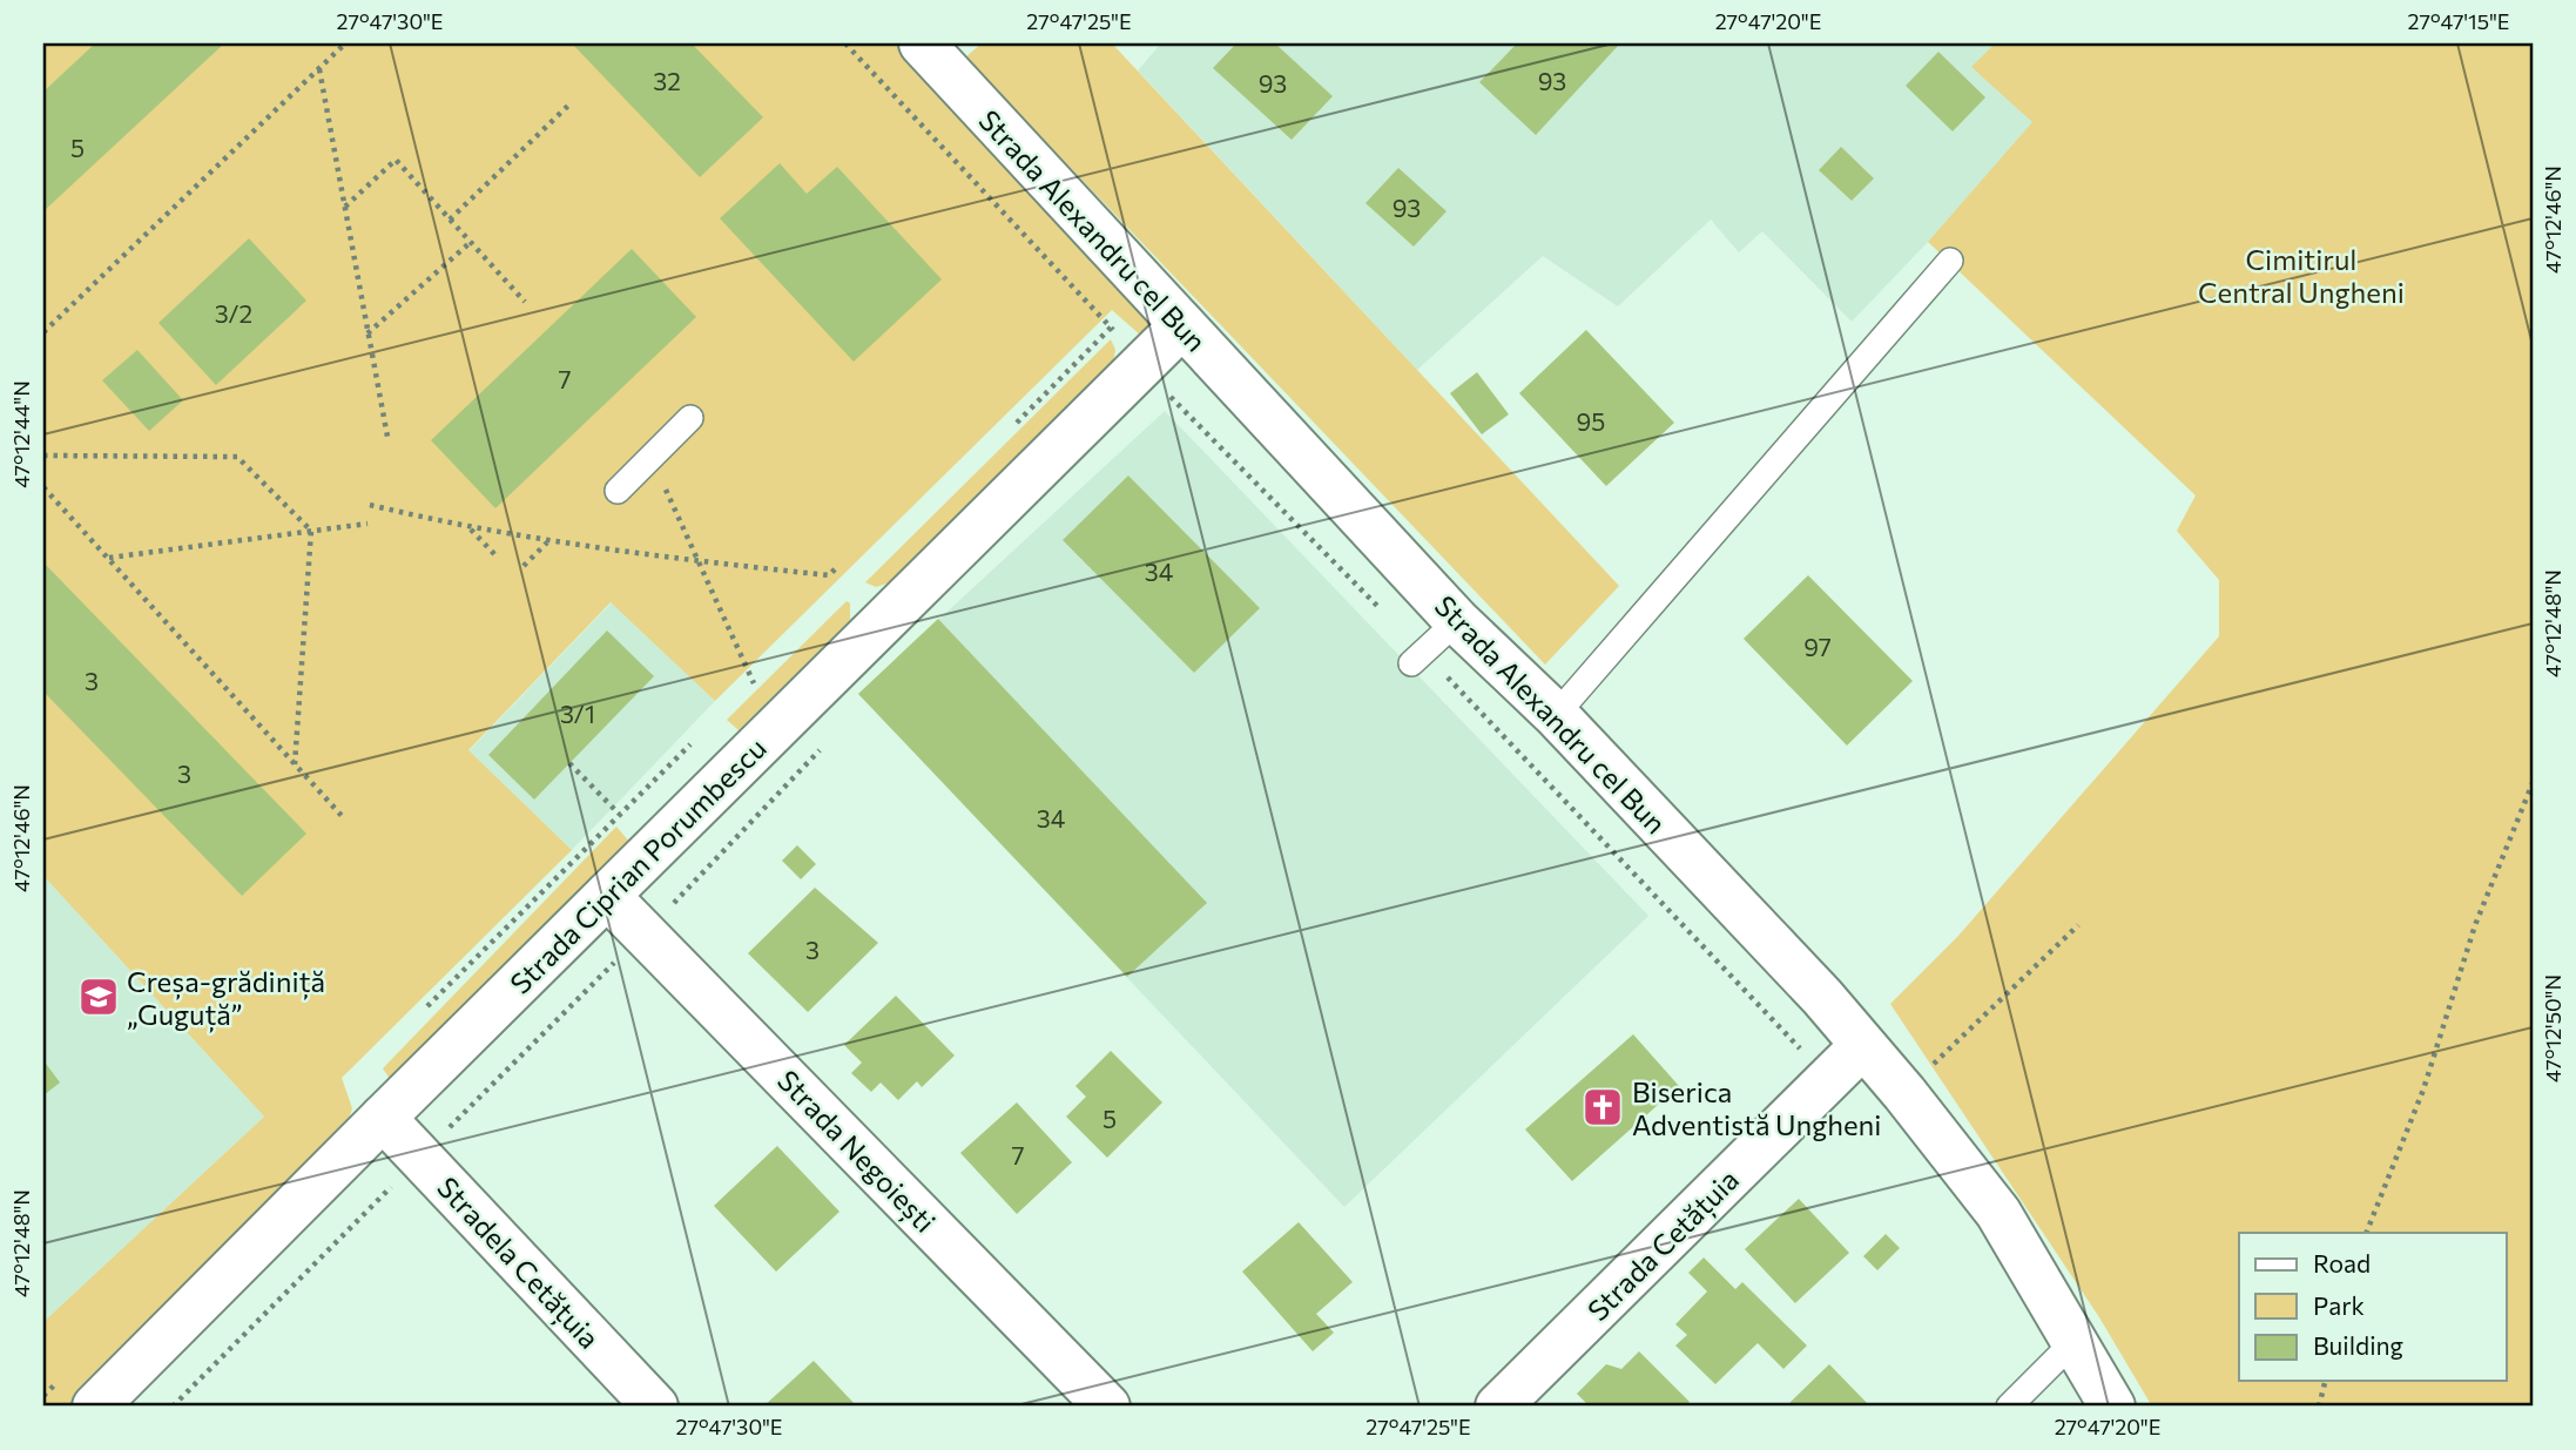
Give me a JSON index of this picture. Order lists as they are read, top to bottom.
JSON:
{
  "streets": {
    "street": [
      "Strada Alexandru cel Bun",
      "Strada Ciprian Porumbescu",
      "Strada Negoiești",
      "Strada Cetățuia",
      "Stradela Cetățuia"
    ]
  },
  "crossings": [
    ["Strada Alexandru cel Bun", "Strada Ciprian Porumbescu"],
    ["Strada Alexandru cel Bun", "Strada Cetățuia"],
    ["Strada Ciprian Porumbescu", "Strada Negoiești"],
    ["Strada Ciprian Porumbescu", "Stradela Cetățuia"]
  ],
  "parks": ["Cimitirul Central Ungheni"],
  "places": {
    "school or university": ["Creșa-grădiniță „Guguță”"],
    "church": ["Biserica Adventistă Ungheni"]
  },
  "house_numbers": [
    "32",
    "93",
    "93",
    "5",
    "93",
    "3/2",
    "7",
    "95",
    "34",
    "97",
    "3",
    "3/1",
    "3",
    "34",
    "3",
    "5",
    "7"
  ],
  "legend": ["Road", "Park", "Building"],
  "coordinates": [
    "27°47'30\"E",
    "27°47'25\"E",
    "27°47'20\"E",
    "27°47'15\"E",
    "47°12'46\"N",
    "47°12'44\"N",
    "47°12'48\"N",
    "47°12'50\"N"
  ]
}
